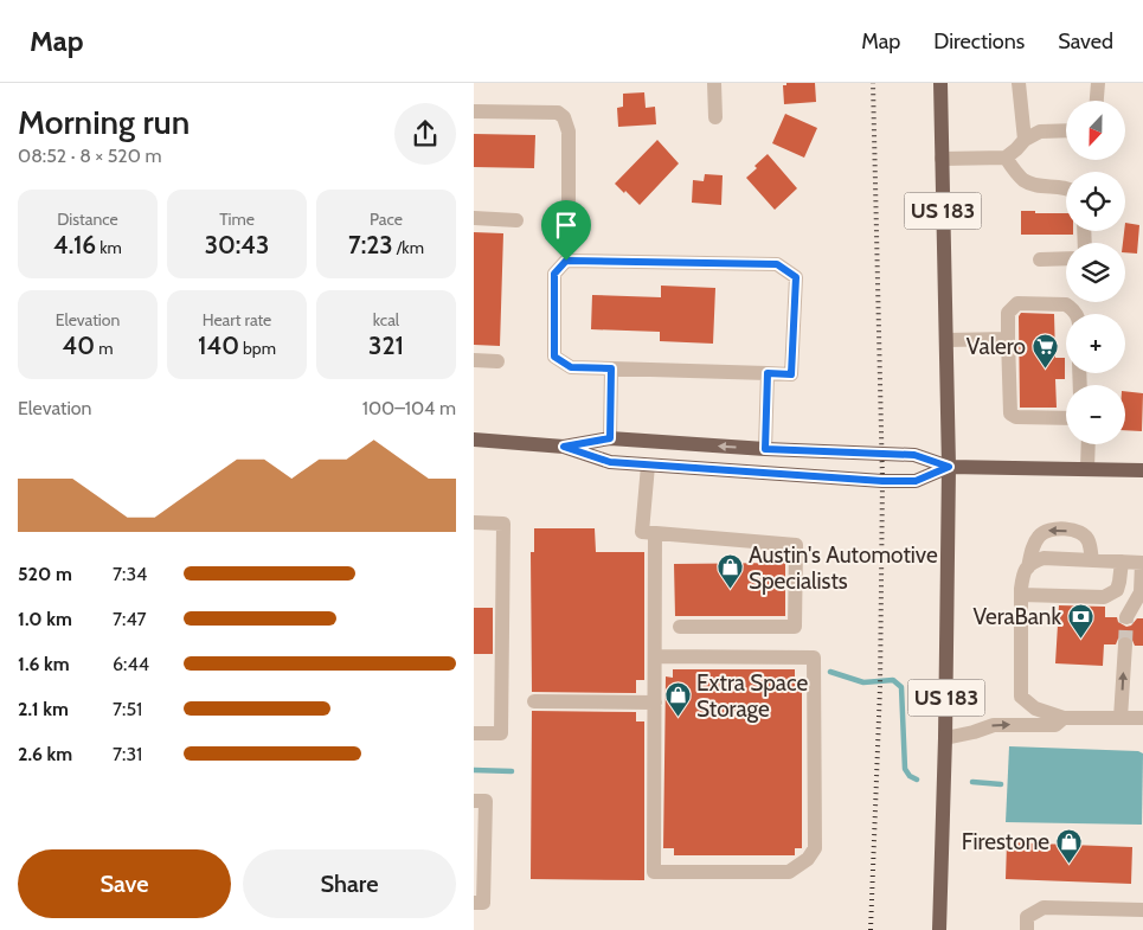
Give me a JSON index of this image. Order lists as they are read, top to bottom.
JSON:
{
  "streets": {
    "main road": ["US 183"]
  },
  "places": {
    "supermarket": ["Valero"],
    "shop": ["Austin's Automotive Specialists", "Extra Space Storage", "Firestone"],
    "bank": ["VeraBank"]
  },
  "north": "bottom",
  "page": {
    "header": "Map",
    "nav": ["Map", "Directions", "Saved"],
    "heading": ["Morning run", "08:52 · 8 × 520 m"],
    "map_buttons": ["+", "−"],
    "stats": [
      ["Distance", "4.16 km"],
      ["Time", "30:43"],
      ["Pace", "7:23 /km"],
      ["Elevation", "40 m"],
      ["Heart rate", "140 bpm"],
      ["kcal", "321"]
    ],
    "chart": ["Elevation", "100–104 m"],
    "list": [
      {
        "name": "520 m",
        "note": "7:34"
      },
      {
        "name": "1.0 km",
        "note": "7:47"
      },
      {
        "name": "1.6 km",
        "note": "6:44"
      },
      {
        "name": "2.1 km",
        "note": "7:51"
      },
      {
        "name": "2.6 km",
        "note": "7:31"
      }
    ],
    "buttons": ["Save", "Share"]
  }
}
